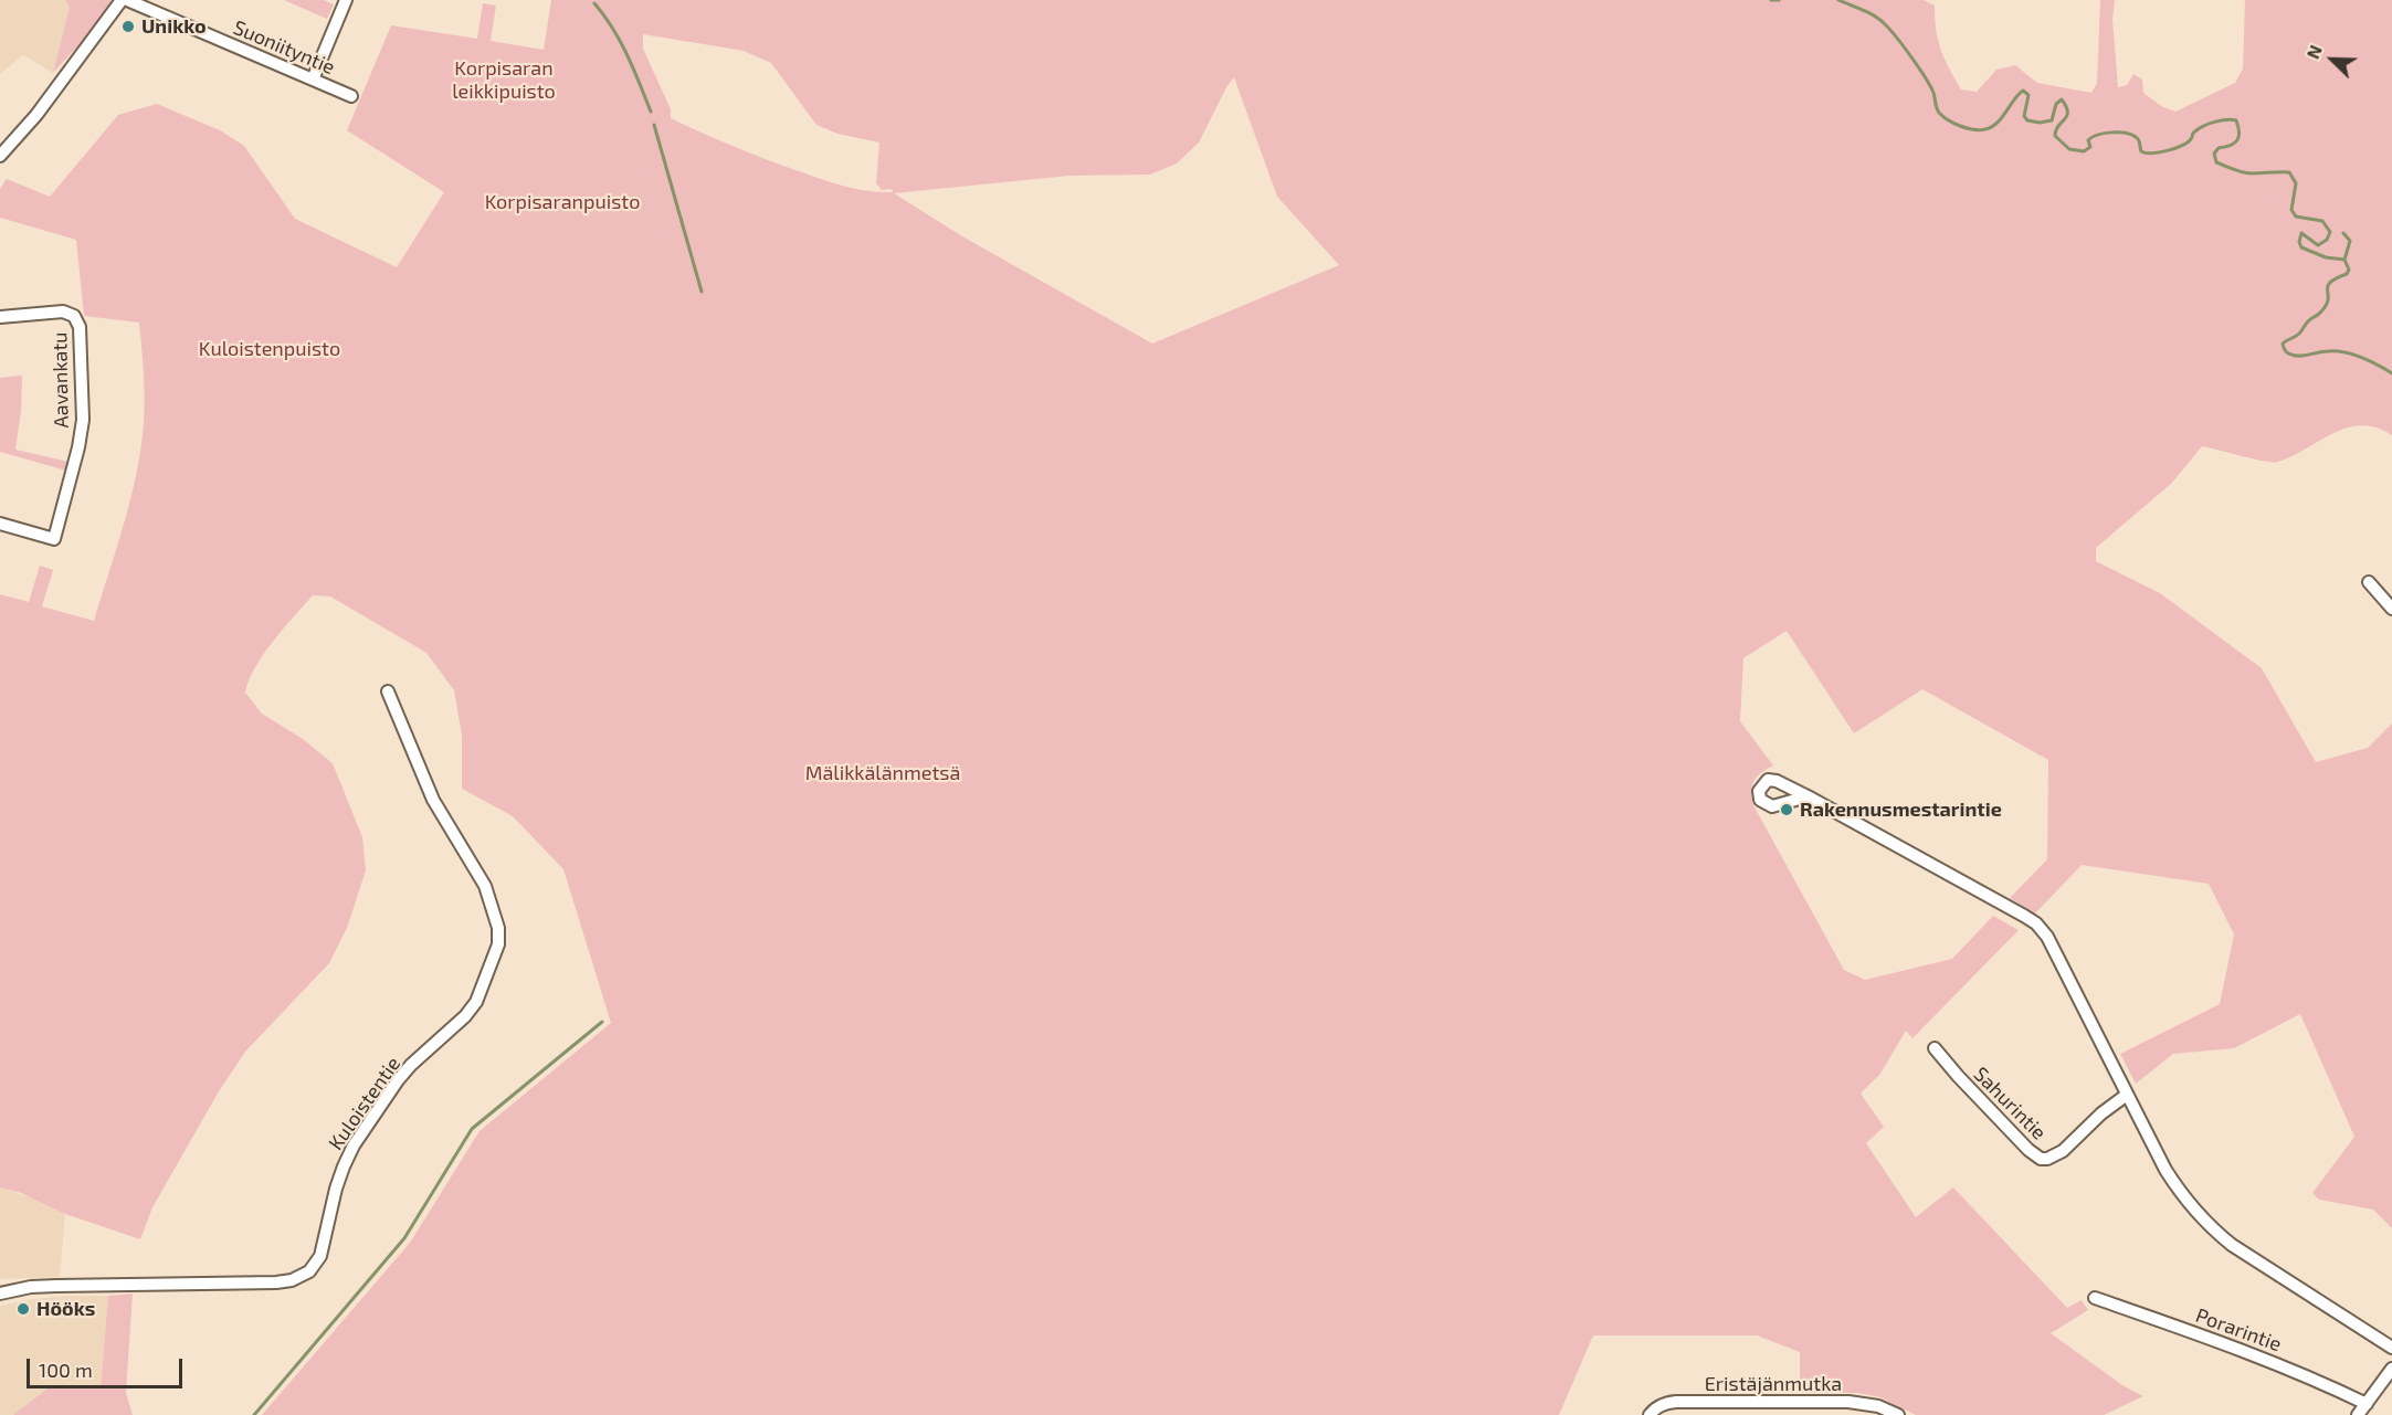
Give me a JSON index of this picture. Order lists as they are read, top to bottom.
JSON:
{
  "streets": {
    "street": [
      "Suoniityntie",
      "Aavankatu",
      "Kuloistentie",
      "Sahurintie",
      "Porarintie",
      "Eristäjänmutka"
    ]
  },
  "parks": [
    "Korpisaran leikkipuisto",
    "Korpisaranpuisto",
    "Kuloistenpuisto",
    "Mälikkälänmetsä"
  ],
  "places": ["Unikko", "Rakennusmestarintie", "Hööks"],
  "scale_bar": "100 m",
  "north": "top left"
}
